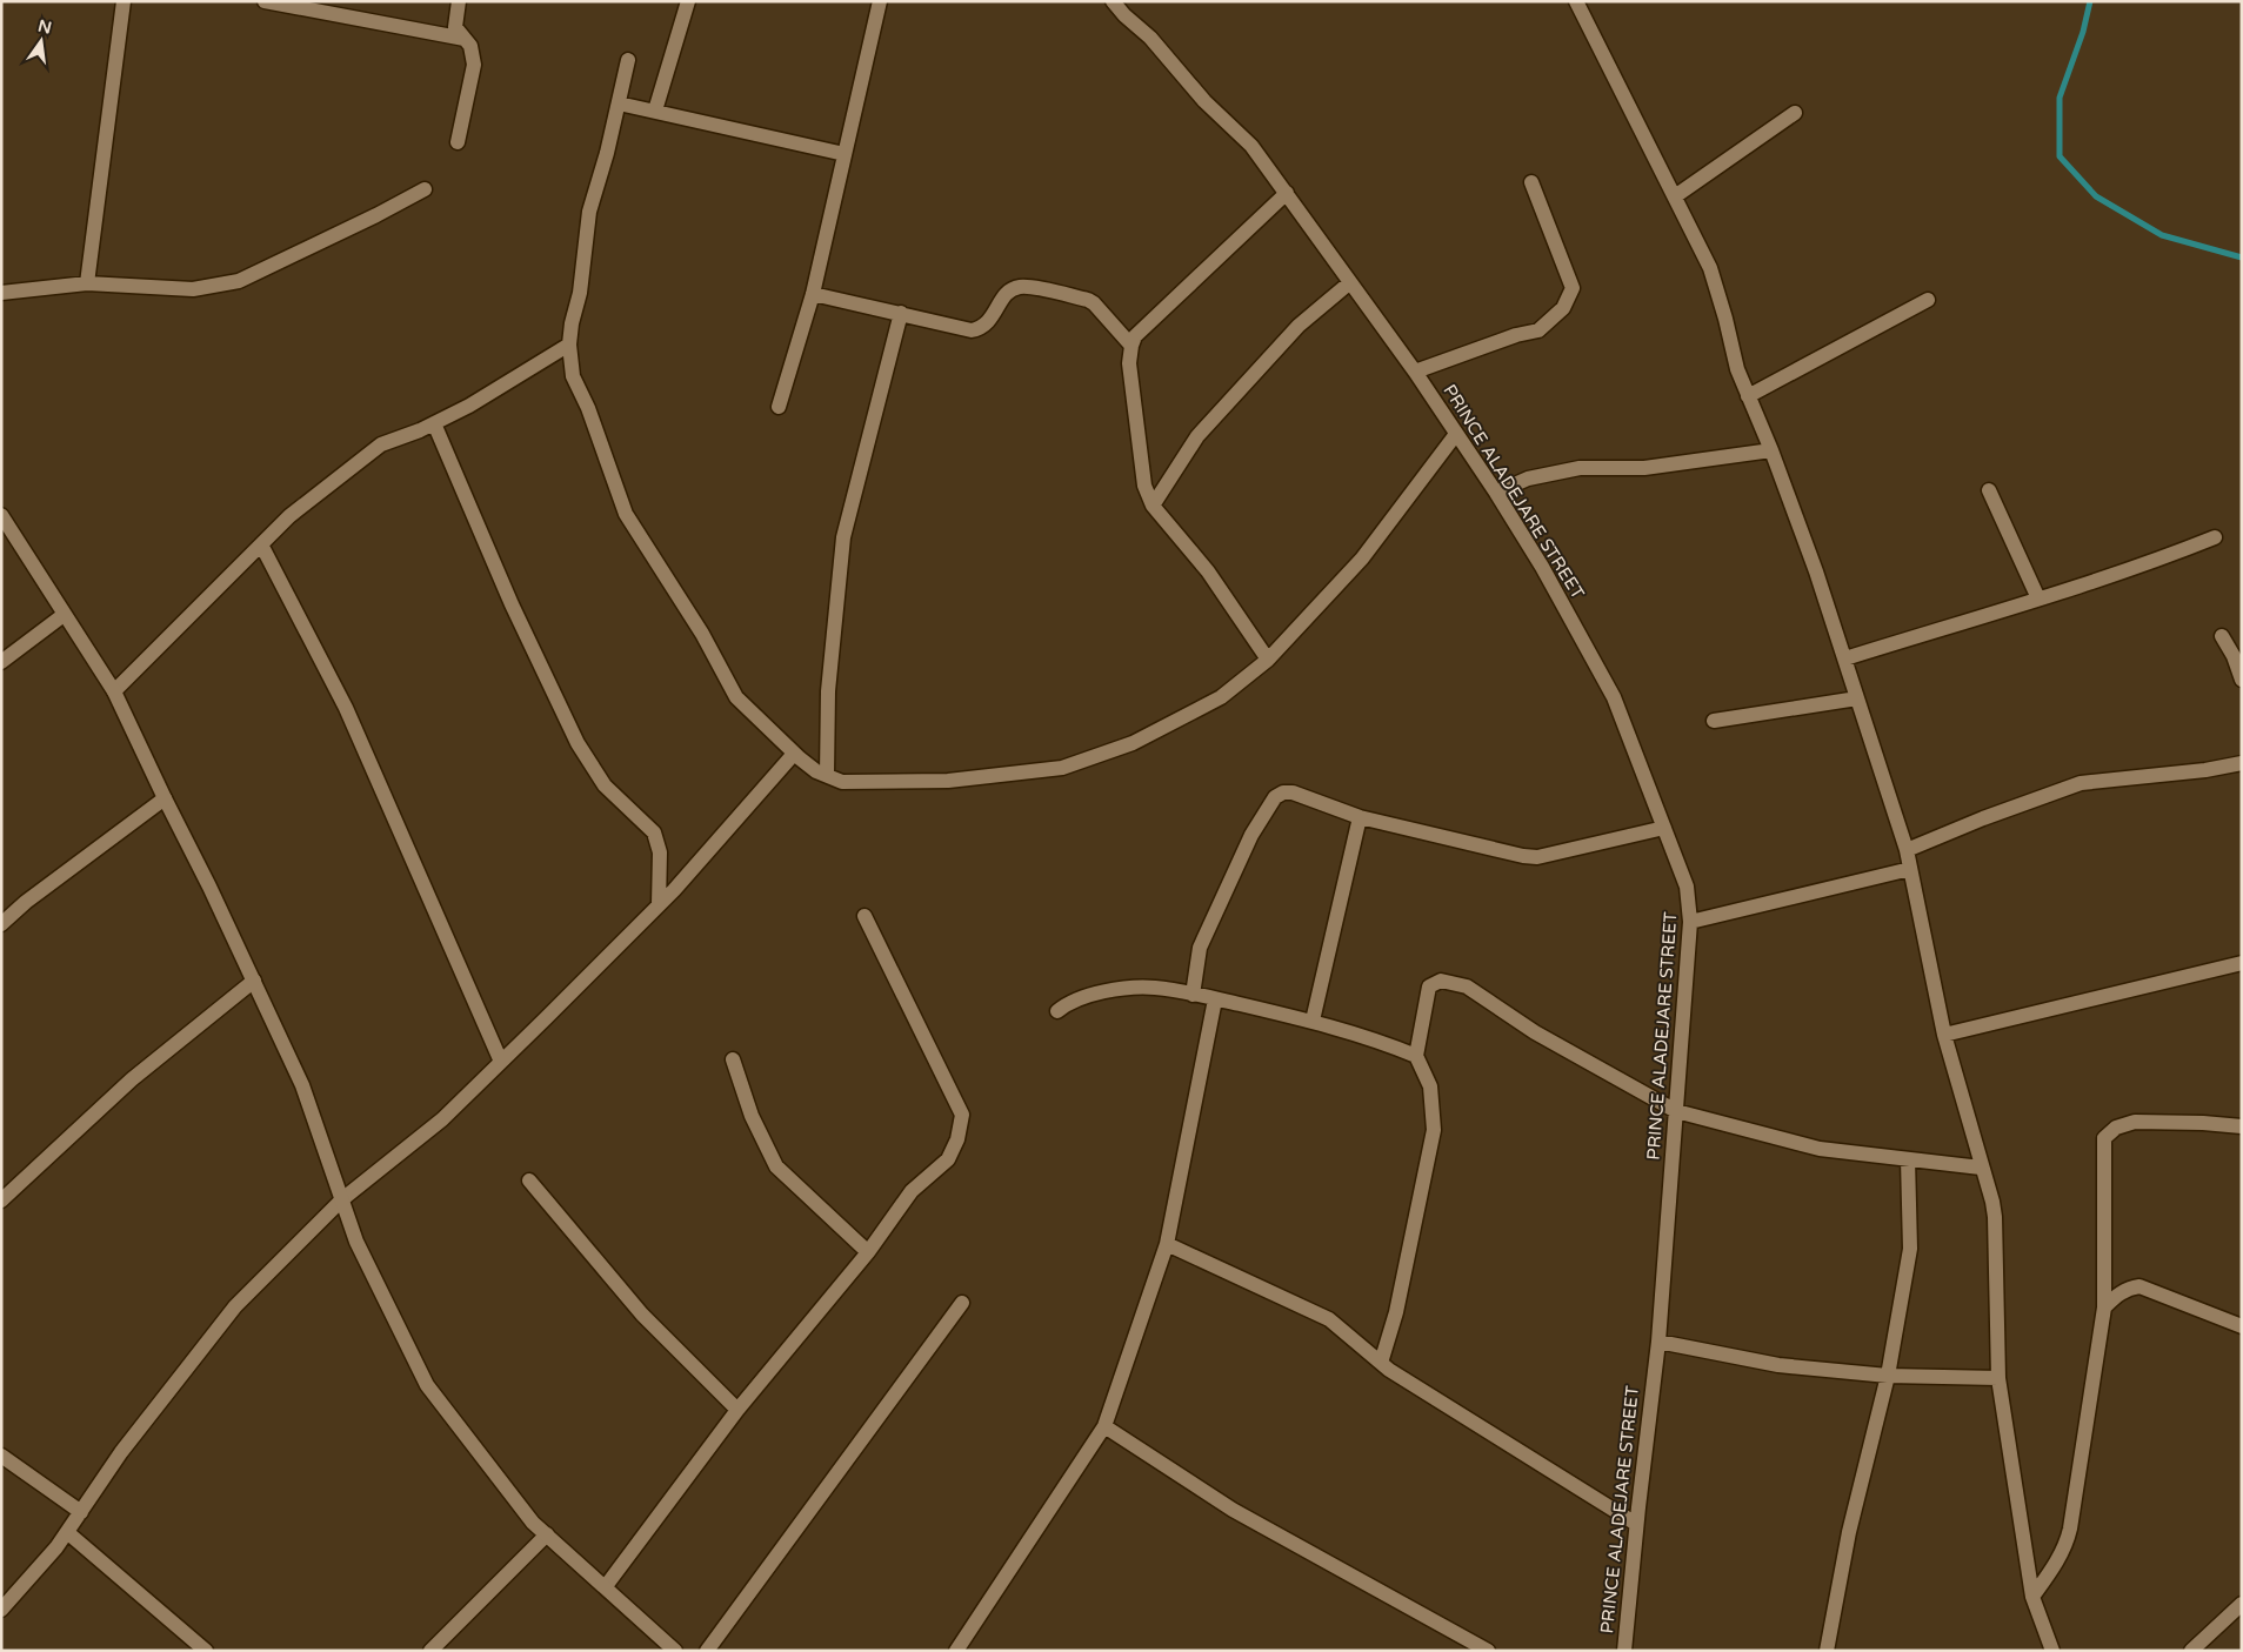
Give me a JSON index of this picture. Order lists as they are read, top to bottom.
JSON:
{
  "streets": {
    "street": ["PRINCE ALADEJARE STREET"]
  },
  "north": "top"
}
